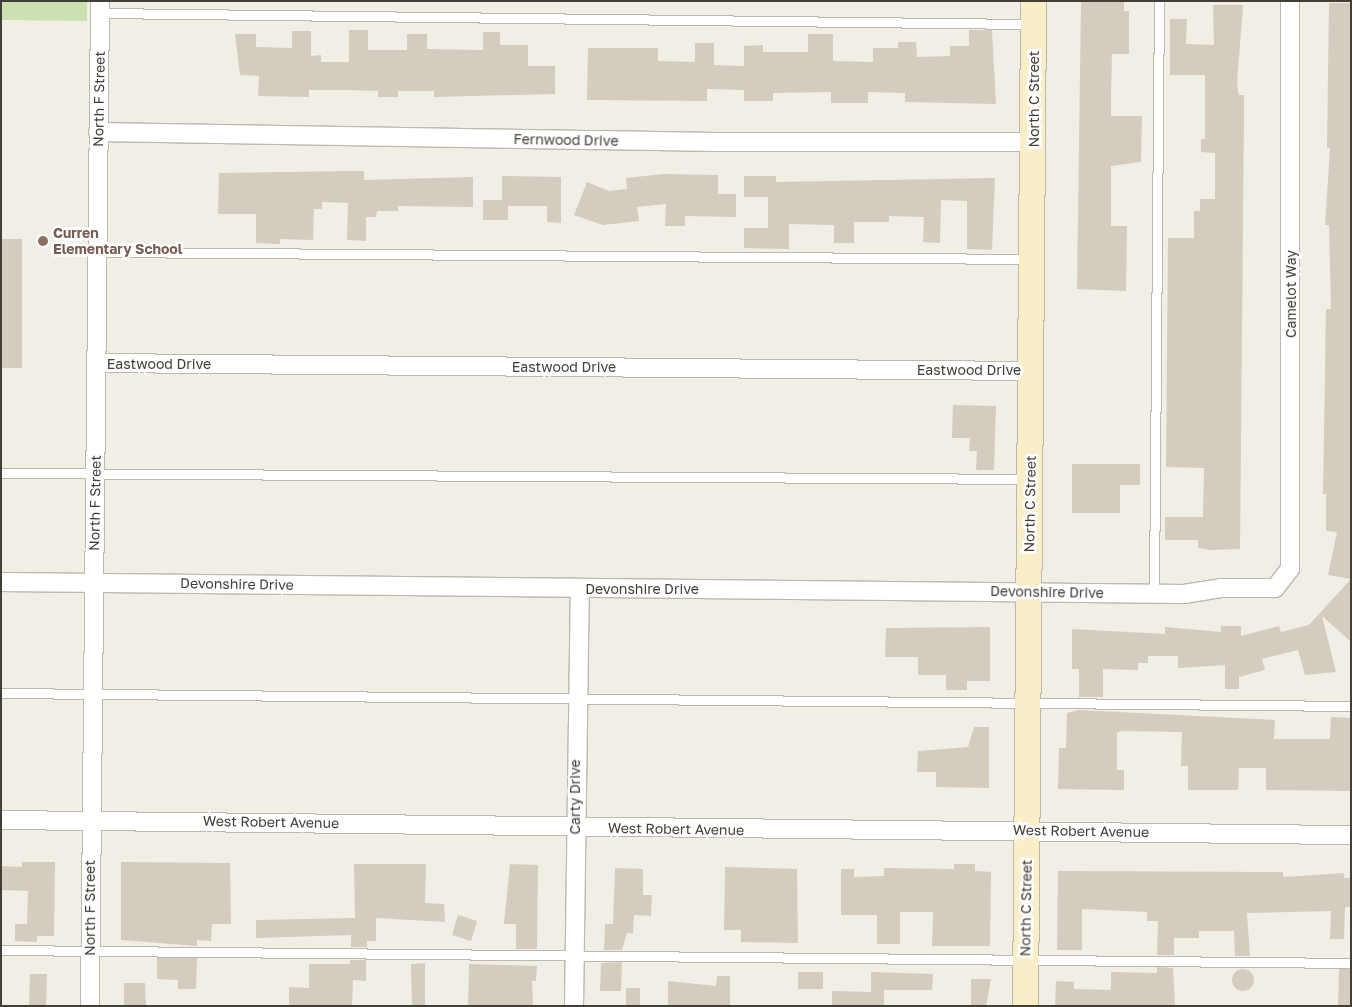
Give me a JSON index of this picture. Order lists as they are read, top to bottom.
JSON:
{
  "streets": {
    "street": [
      "North F Street",
      "North C Street",
      "Fernwood Drive",
      "Camelot Way",
      "Eastwood Drive",
      "Devonshire Drive",
      "Carty Drive",
      "West Robert Avenue"
    ]
  },
  "crossings": [
    ["North F Street", "Fernwood Drive"],
    ["North F Street", "Eastwood Drive"],
    ["North F Street", "Devonshire Drive"],
    ["North F Street", "West Robert Avenue"],
    ["North C Street", "Fernwood Drive"],
    ["North C Street", "Eastwood Drive"],
    ["North C Street", "Devonshire Drive"],
    ["North C Street", "West Robert Avenue"],
    ["Camelot Way", "Devonshire Drive"],
    ["Devonshire Drive", "Carty Drive"],
    ["Carty Drive", "West Robert Avenue"]
  ],
  "places": ["Curren Elementary School"]
}
